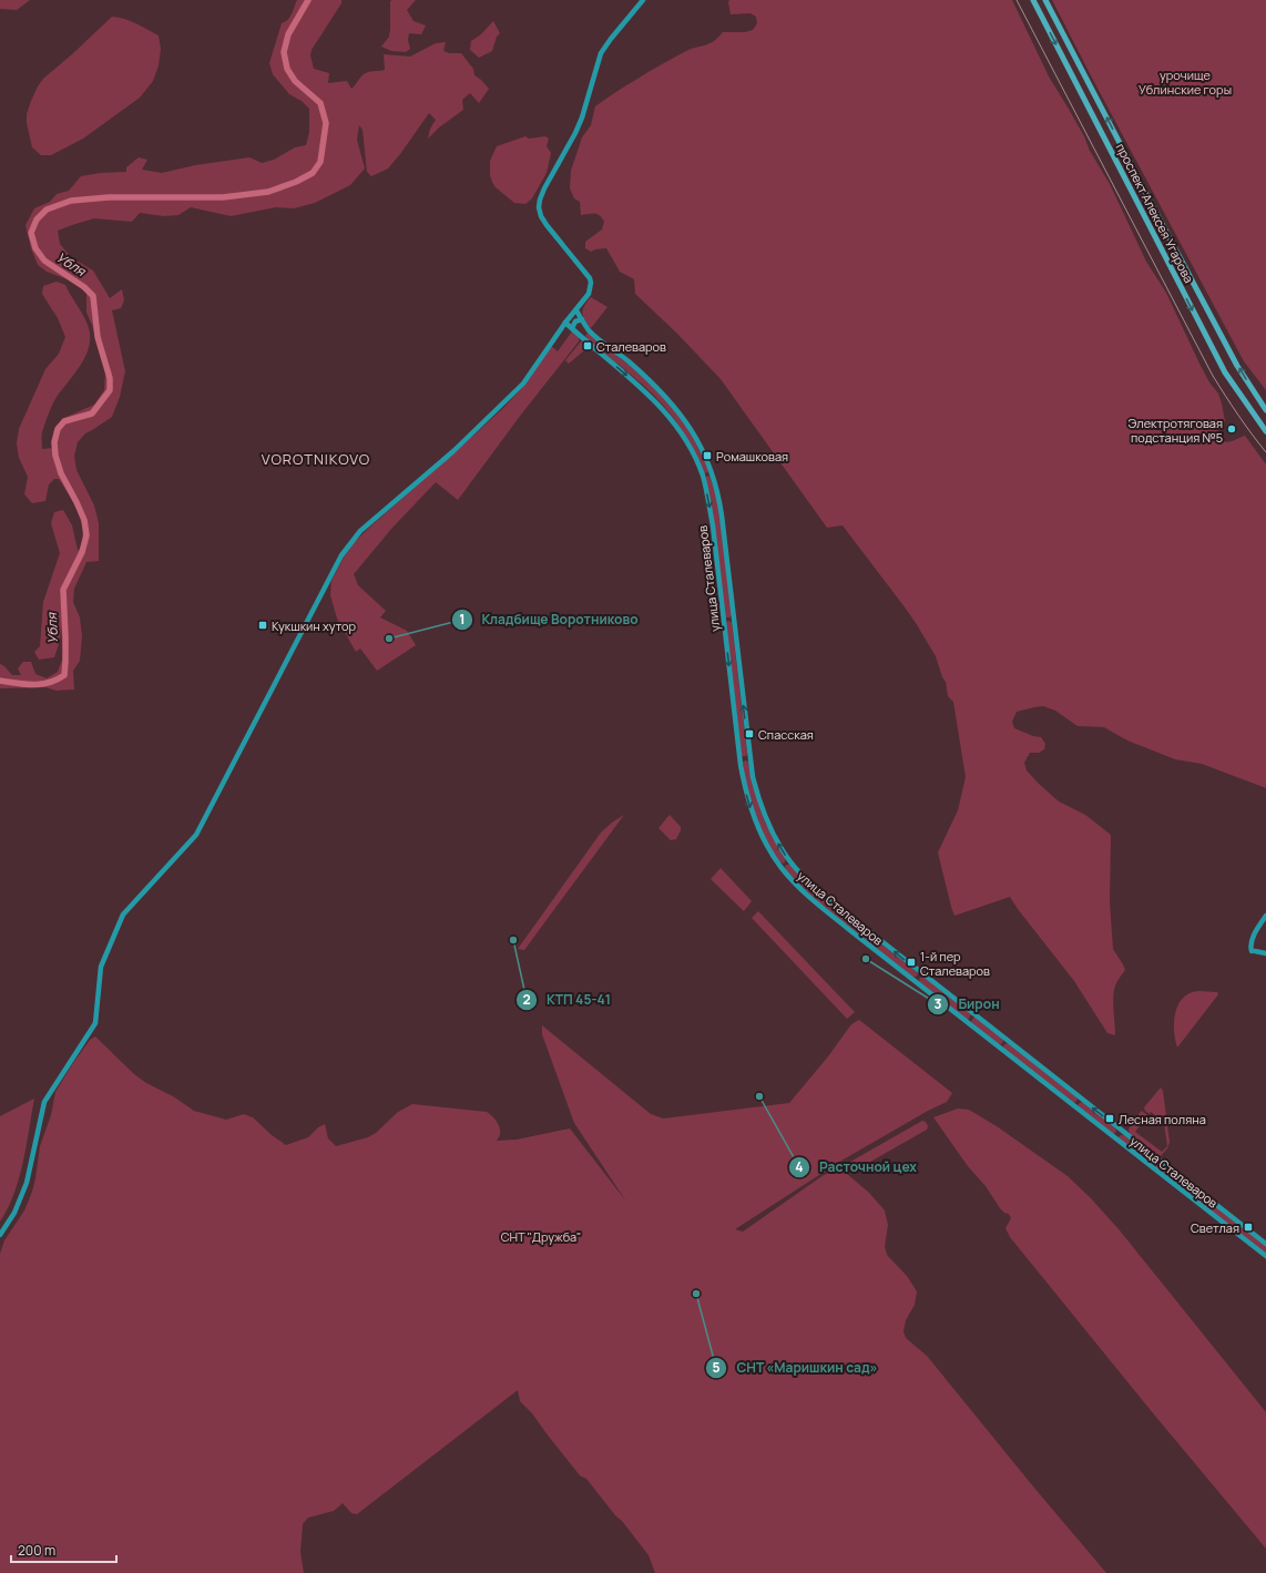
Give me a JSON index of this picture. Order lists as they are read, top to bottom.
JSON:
{
  "streets": {
    "main road": ["проспект Алексея Угарова", "улица Сталеваров"]
  },
  "districts": ["VOROTNIKOVO"],
  "water": ["Убля"],
  "parks": ["урочище Ублинские горы", "СНТ \"Дружба\""],
  "places": {
    "transit": [
      "Сталеваров",
      "Ромашковая",
      "Кукшкин хутор",
      "Спасская",
      "1-й пер Сталеваров",
      "Лесная поляна",
      "Светлая"
    ],
    "other": [
      "Электротяговая подстанция №5",
      "Кладбище Воротниково",
      "КТП 45-41",
      "Бирон",
      "Расточной цех",
      "СНТ «Маришкин сад»"
    ]
  },
  "scale_bar": "200 m"
}
